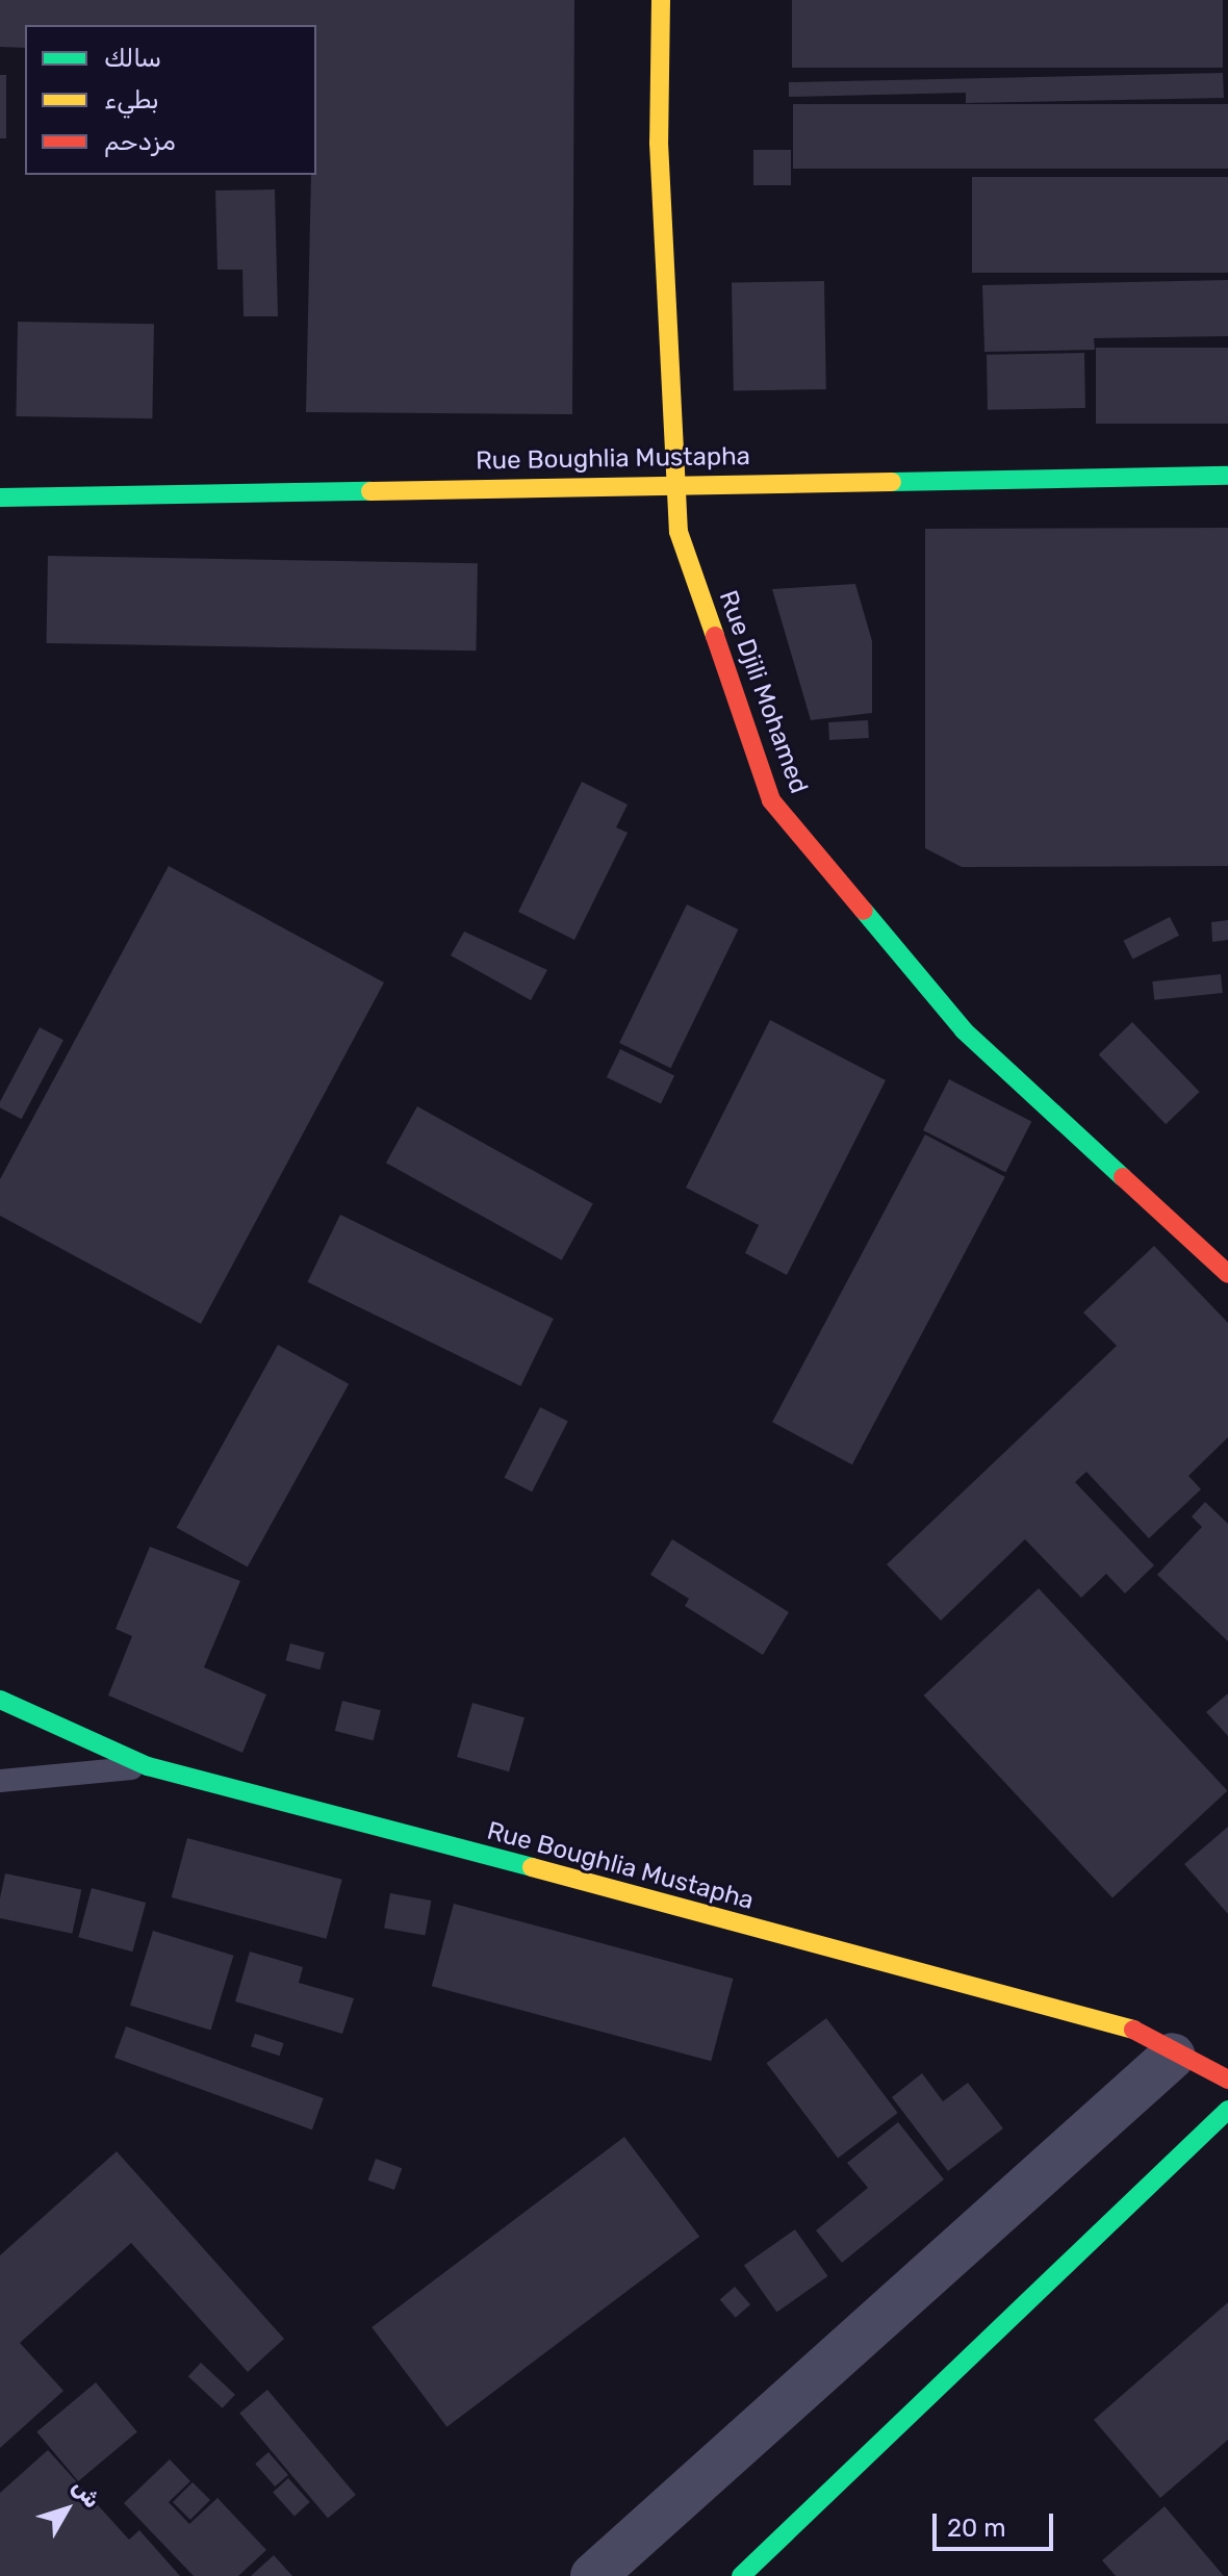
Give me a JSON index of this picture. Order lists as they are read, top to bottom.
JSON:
{
  "streets": {
    "street": ["Rue Boughlia Mustapha", "Rue Djili Mohamed"]
  },
  "crossings": [
    ["Rue Boughlia Mustapha", "Rue Djili Mohamed"]
  ],
  "legend": ["سالك", "بطيء", "مزدحم"],
  "scale_bar": "20 m",
  "north": "top right"
}
